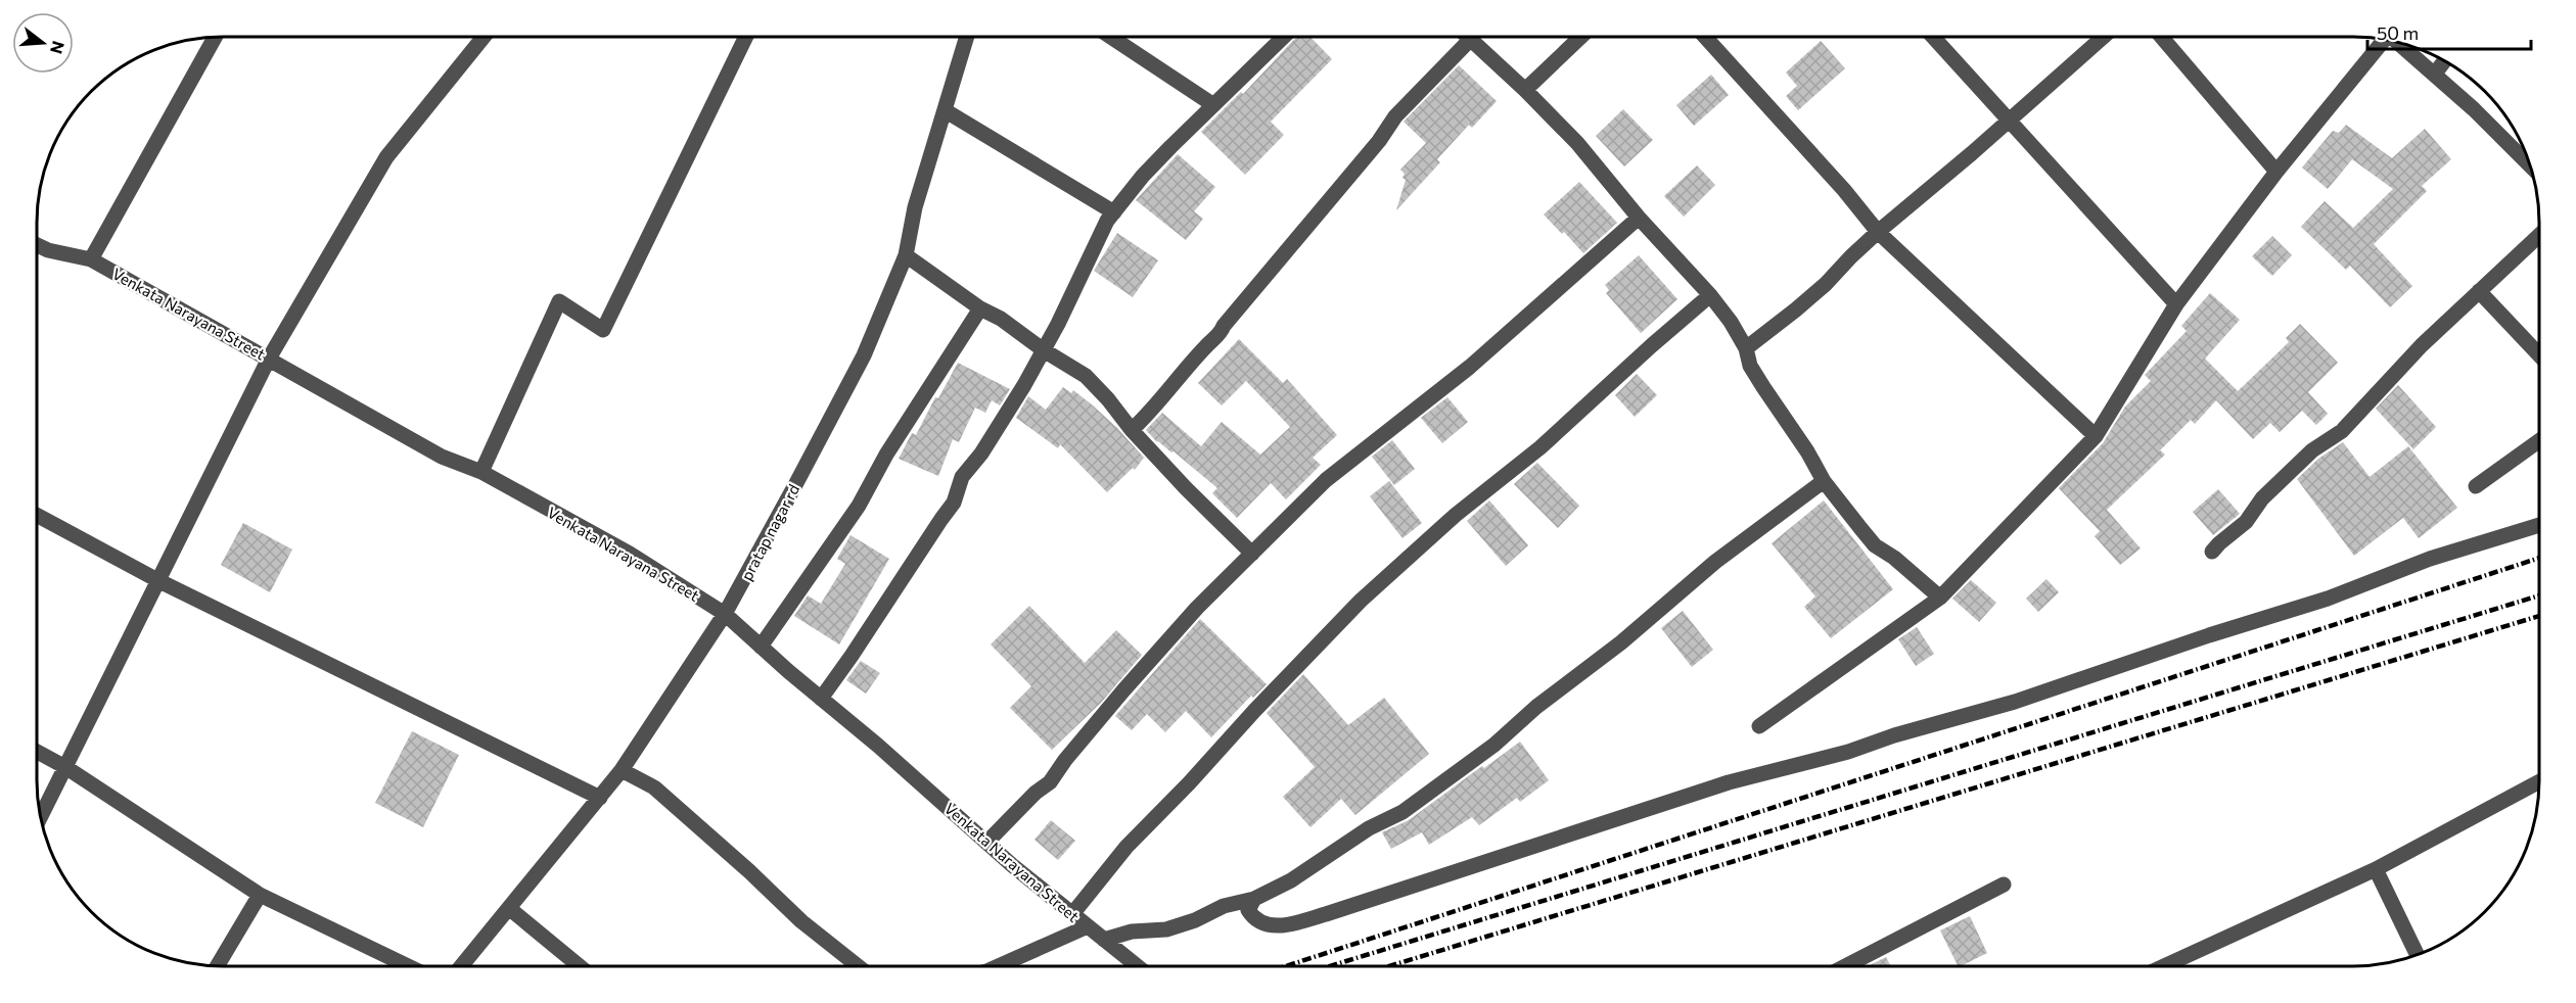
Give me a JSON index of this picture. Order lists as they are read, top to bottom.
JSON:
{
  "streets": {
    "street": ["Venkata Narayana Street", "pratap nagar rd"]
  },
  "crossings": [
    ["Venkata Narayana Street", "pratap nagar rd"]
  ],
  "scale_bar": "50 m",
  "north": "right"
}
